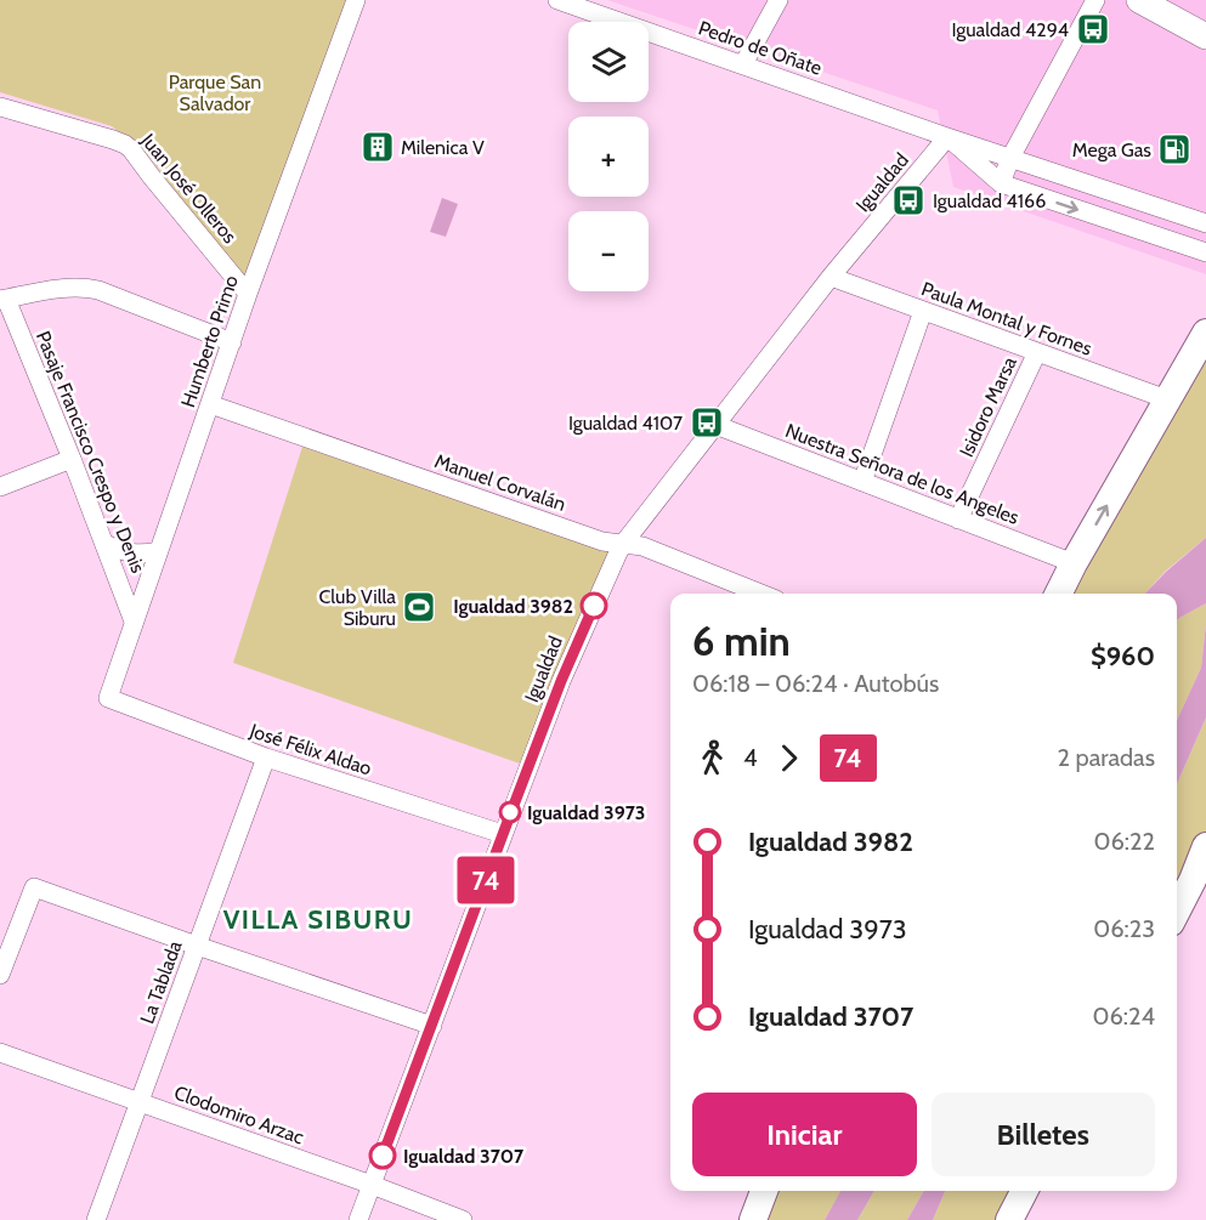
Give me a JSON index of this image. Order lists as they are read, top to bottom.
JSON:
{
  "streets": {
    "street": [
      "Pedro de Oñate",
      "Igualdad",
      "Juan José Olleros",
      "Paula Montal y Fornes",
      "Humberto Primo",
      "Isidoro Marsa",
      "Pasaje Francisco Crespo y Denis",
      "Nuestra Señora de los Angeles",
      "Manuel Corvalán",
      "José Félix Aldao",
      "La Tablada",
      "Clodomiro Arzac"
    ]
  },
  "crossings": [
    ["Pedro de Oñate", "Igualdad"],
    ["Igualdad", "Paula Montal y Fornes"],
    ["Igualdad", "Nuestra Señora de los Angeles"],
    ["Igualdad", "Manuel Corvalán"],
    ["Igualdad", "José Félix Aldao"],
    ["Igualdad", "Clodomiro Arzac"],
    ["Juan José Olleros", "Humberto Primo"],
    ["Paula Montal y Fornes", "Isidoro Marsa"],
    ["Humberto Primo", "Pasaje Francisco Crespo y Denis"],
    ["Humberto Primo", "Manuel Corvalán"],
    ["Humberto Primo", "José Félix Aldao"],
    ["Isidoro Marsa", "Nuestra Señora de los Angeles"],
    ["José Félix Aldao", "La Tablada"],
    ["La Tablada", "Clodomiro Arzac"]
  ],
  "districts": ["VILLA SIBURU"],
  "parks": ["Parque San Salvador"],
  "places": {
    "bus stop": ["Igualdad 4294", "Igualdad 4166", "Igualdad 4107"],
    "building": ["Milenica V"],
    "fuel station": ["Mega Gas"],
    "other": ["Igualdad 3982", "Igualdad 3973", "Igualdad 3707"],
    "sports": ["Club Villa Siburu"]
  },
  "lines": ["bus line 74"],
  "page": {
    "on_map": "74",
    "map_buttons": ["+", "−"],
    "heading": ["6 min", "06:18 – 06:24 · Autobús", "$960"],
    "legs": ["4", "74", "2 paradas"],
    "list": [
      {
        "name": "Igualdad 3982",
        "value": "06:22"
      },
      {
        "name": "Igualdad 3973",
        "value": "06:23"
      },
      {
        "name": "Igualdad 3707",
        "value": "06:24"
      }
    ],
    "buttons": ["Iniciar", "Billetes"]
  }
}
